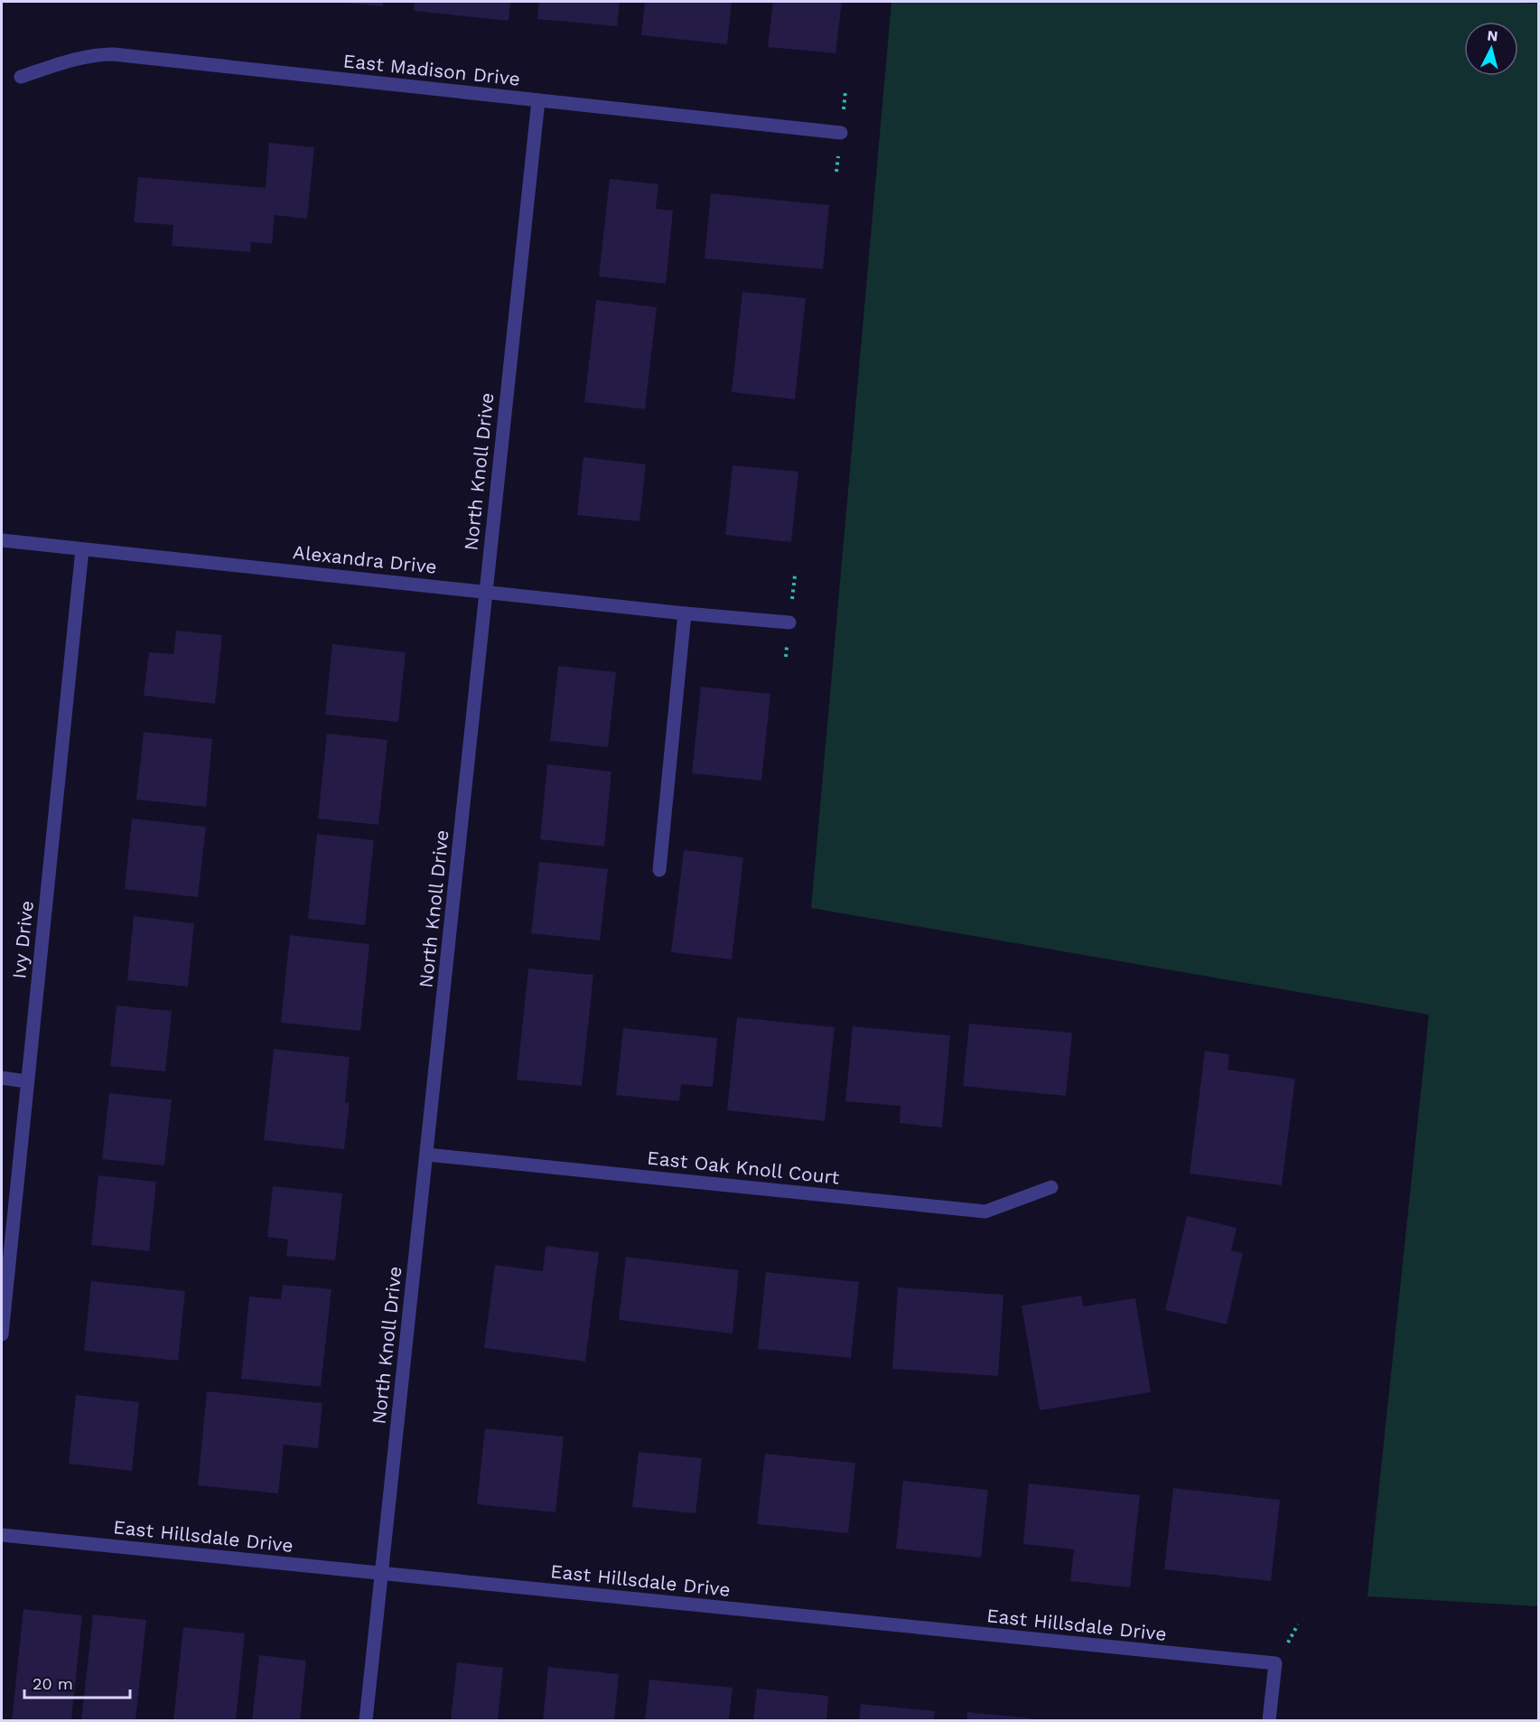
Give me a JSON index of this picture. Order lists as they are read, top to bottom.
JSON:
{
  "streets": {
    "street": [
      "East Madison Drive",
      "North Knoll Drive",
      "Alexandra Drive",
      "Ivy Drive",
      "East Oak Knoll Court",
      "East Hillsdale Drive"
    ]
  },
  "crossings": [
    ["East Madison Drive", "North Knoll Drive"],
    ["North Knoll Drive", "Alexandra Drive"],
    ["North Knoll Drive", "East Oak Knoll Court"],
    ["North Knoll Drive", "East Hillsdale Drive"],
    ["Alexandra Drive", "Ivy Drive"]
  ],
  "scale_bar": "20 m",
  "north": "top"
}
